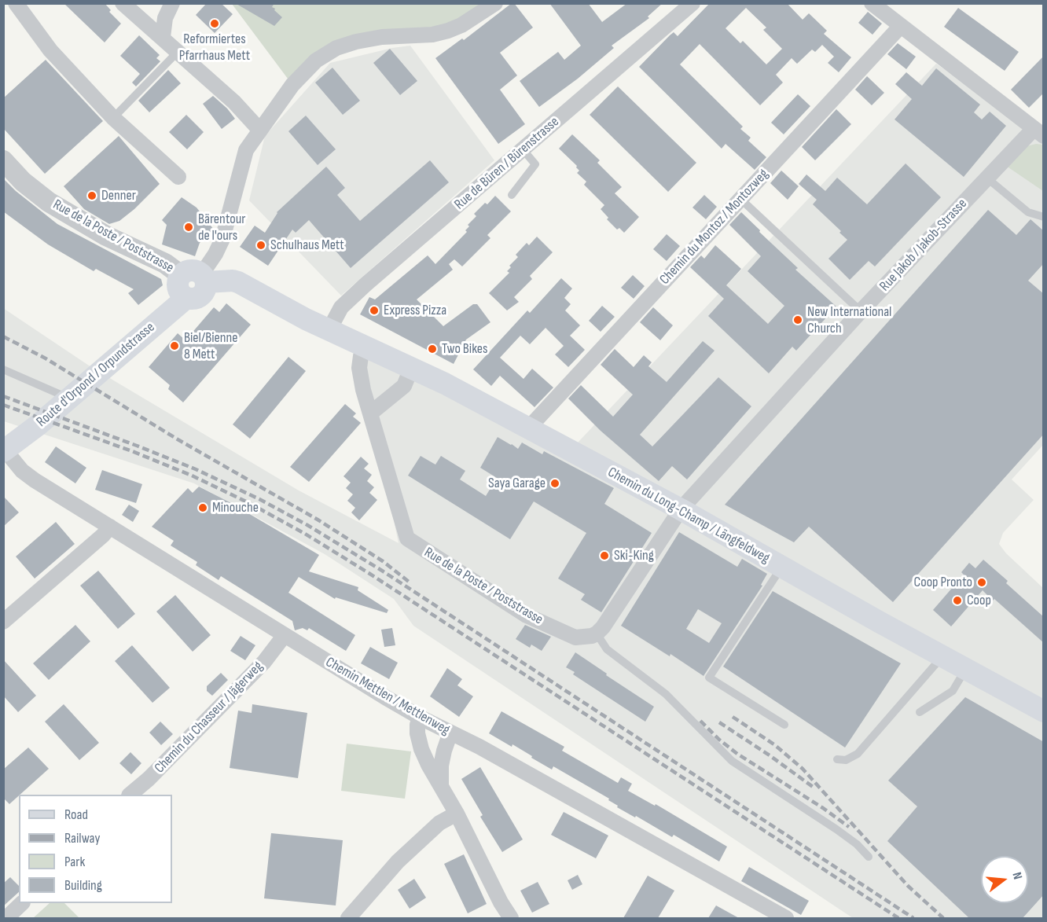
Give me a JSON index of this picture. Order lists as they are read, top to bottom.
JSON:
{
  "streets": {
    "main road": ["Route d'Orpond / Orpundstrasse", "Chemin du Long-Champ / Längfeldweg"],
    "street": [
      "Rue de Büren / Bürenstrasse",
      "Chemin du Montoz / Montozweg",
      "Rue de la Poste / Poststrasse",
      "Rue Jakob / Jakob-Strasse",
      "Chemin Mettlen / Mettlenweg",
      "Chemin du Chasseur / Jägerweg"
    ]
  },
  "crossings": [
    ["Rue de Büren / Bürenstrasse", "Chemin du Long-Champ / Längfeldweg"],
    ["Chemin du Montoz / Montozweg", "Chemin du Long-Champ / Längfeldweg"],
    ["Rue de la Poste / Poststrasse", "Route d'Orpond / Orpundstrasse"],
    ["Rue de la Poste / Poststrasse", "Chemin du Long-Champ / Längfeldweg"],
    ["Rue Jakob / Jakob-Strasse", "Chemin du Long-Champ / Längfeldweg"],
    ["Route d'Orpond / Orpundstrasse", "Chemin Mettlen / Mettlenweg"],
    ["Chemin Mettlen / Mettlenweg", "Chemin du Chasseur / Jägerweg"]
  ],
  "places": [
    "Reformiertes Pfarrhaus Mett",
    "Denner",
    "Bärentour de l'ours",
    "Schulhaus Mett",
    "Express Pizza",
    "New International Church",
    "Biel/Bienne 8 Mett",
    "Two Bikes",
    "Saya Garage",
    "Minouche",
    "Ski-King",
    "Coop Pronto",
    "Coop"
  ],
  "legend": [
    "Road",
    "Railway",
    "Park",
    "Building"
  ],
  "north": "right"
}
